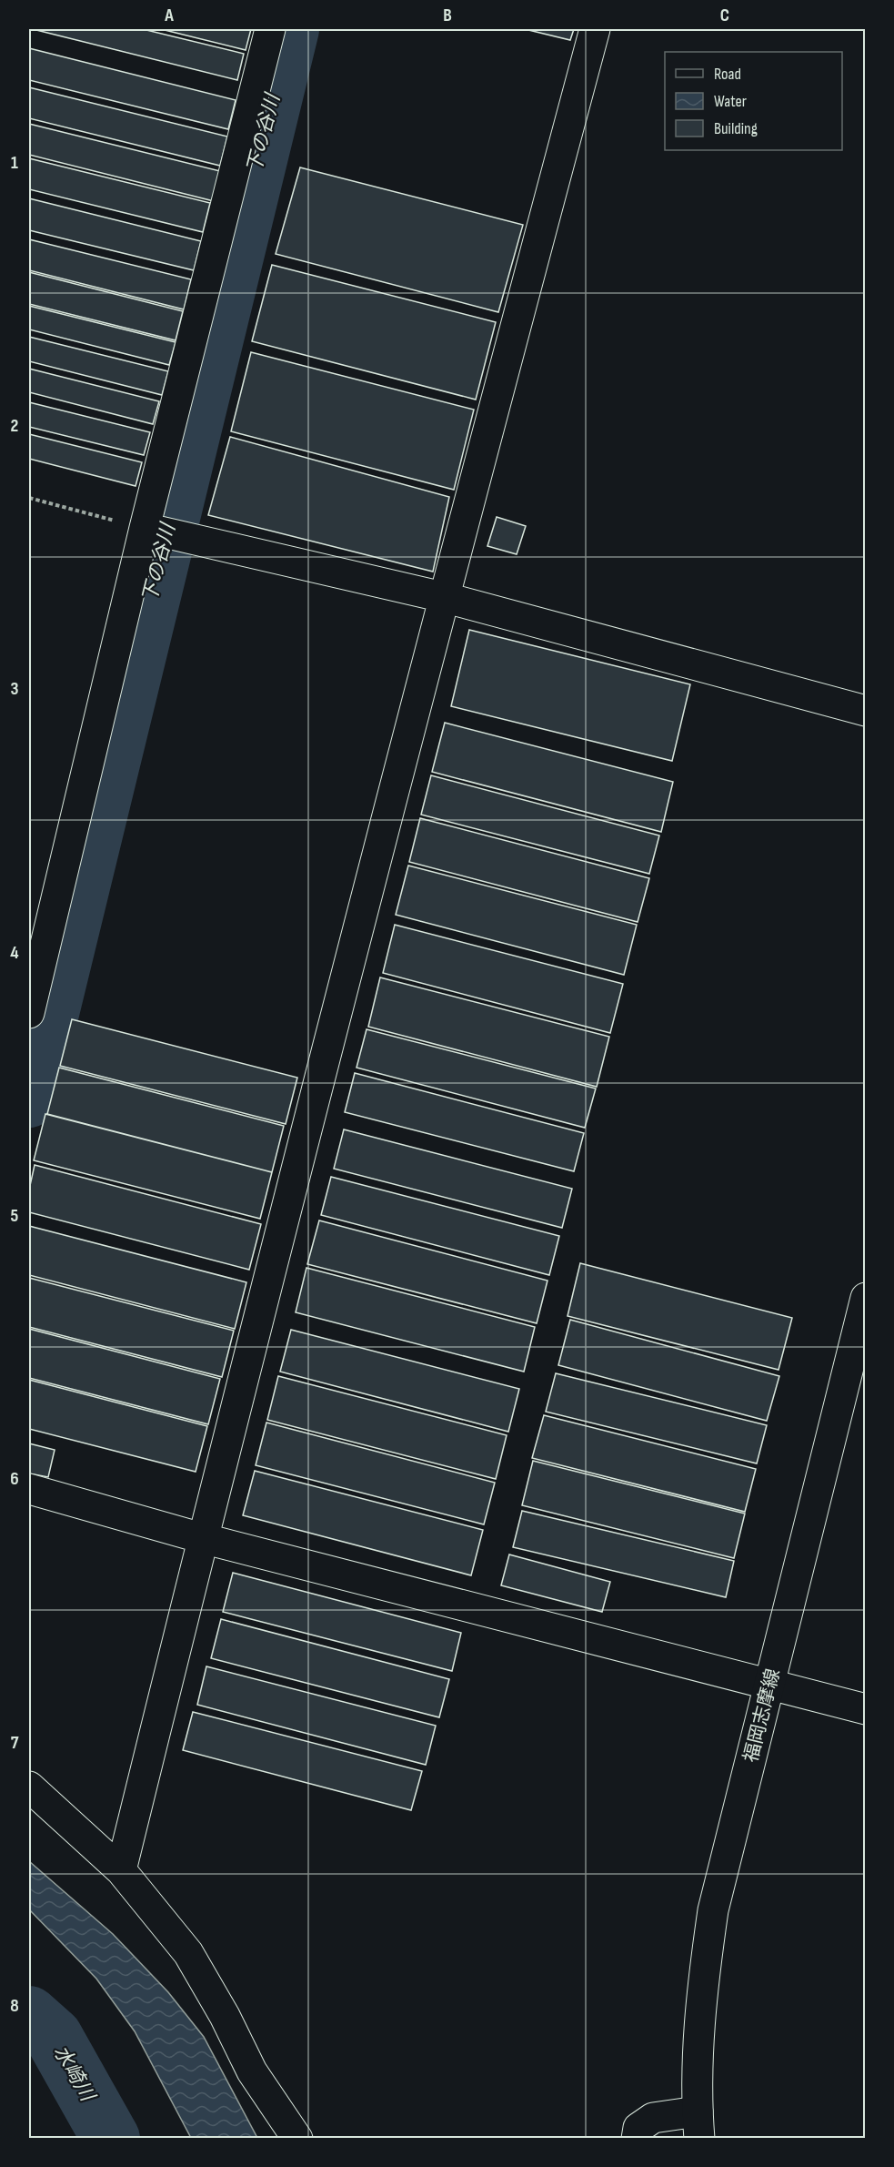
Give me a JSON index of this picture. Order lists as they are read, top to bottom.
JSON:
{
  "streets": {
    "street": ["福岡志摩線"]
  },
  "water": ["下の谷川", "水崎川"],
  "legend": ["Road", "Water", "Building"],
  "grid": {
    "columns": ["A", "B", "C"],
    "rows": [
      "1",
      "2",
      "3",
      "4",
      "5",
      "6",
      "7",
      "8"
    ]
  }
}
